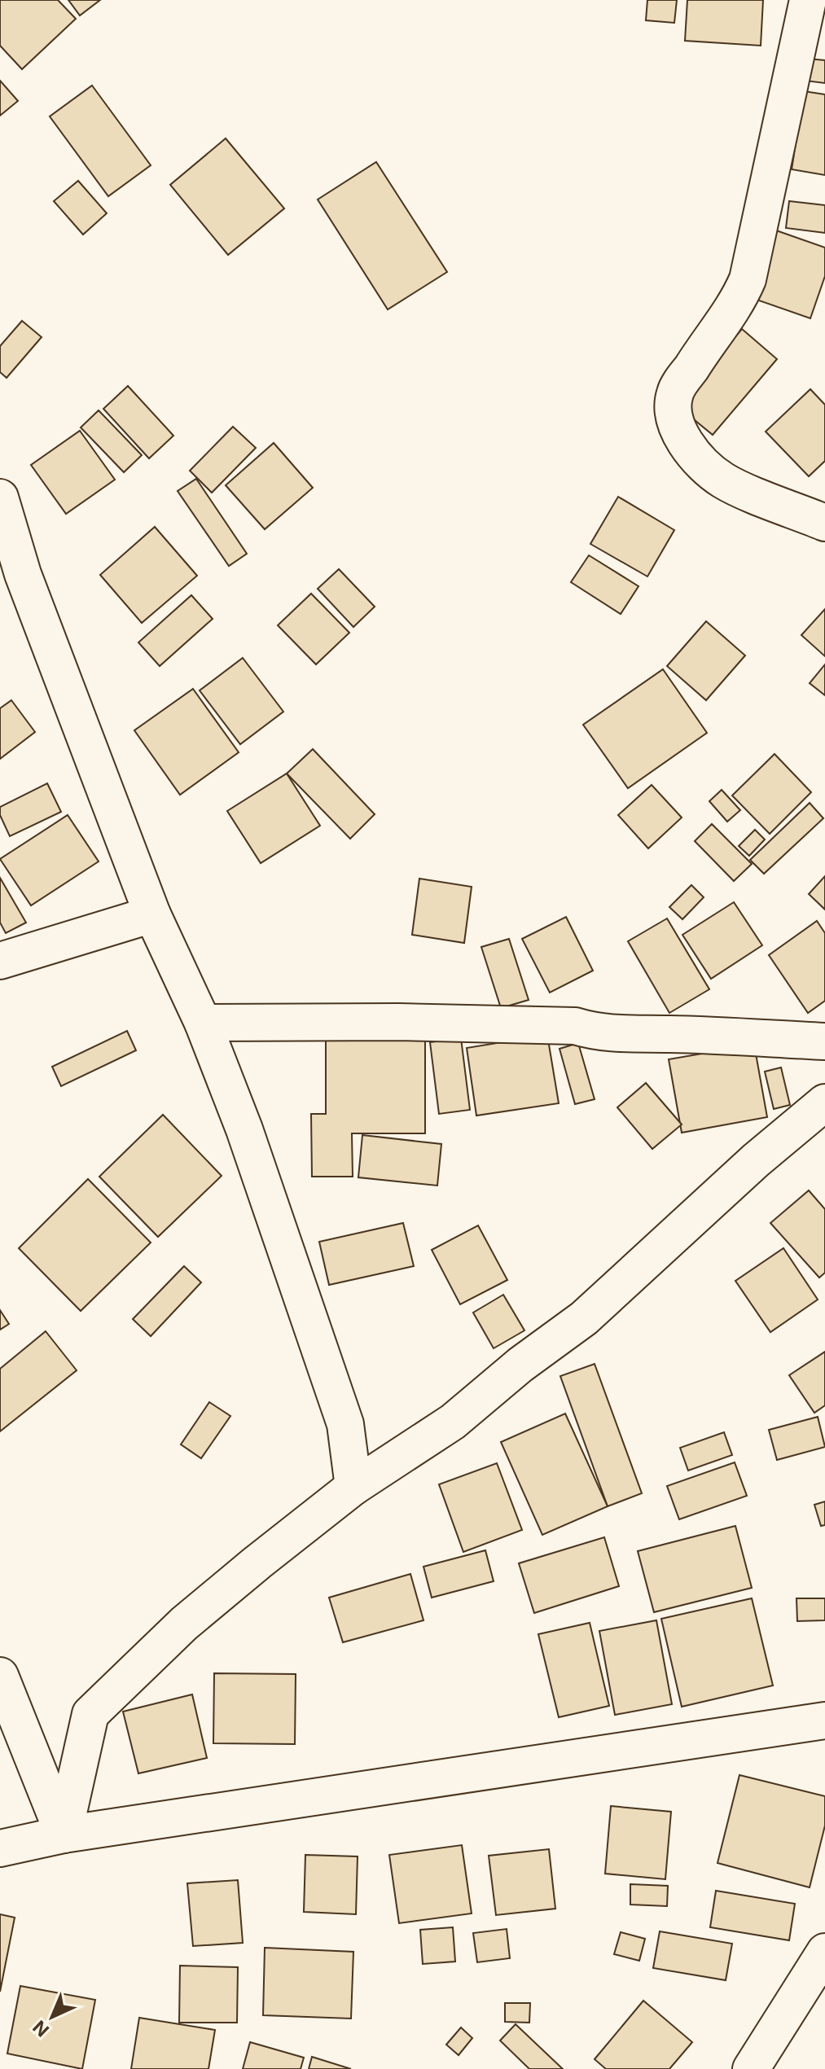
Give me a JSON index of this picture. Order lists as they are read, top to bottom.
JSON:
{
  "north": "bottom left"
}
